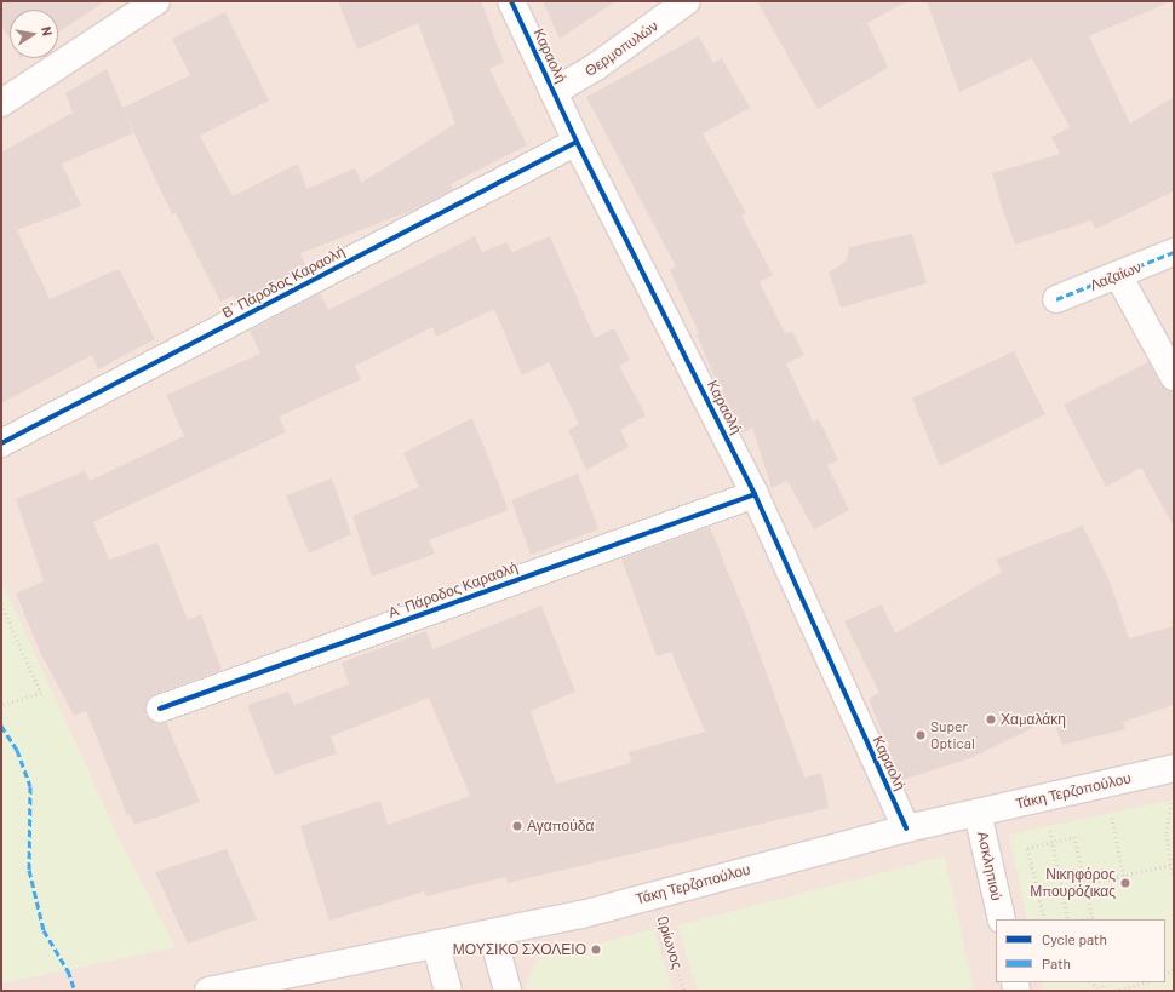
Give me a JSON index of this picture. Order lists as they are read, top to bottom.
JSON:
{
  "streets": {
    "street": [
      "Θερμοπυλών",
      "Καραολή",
      "Λαζαίων",
      "Β΄ Πάροδος Καραολή",
      "Α΄ Πάροδος Καραολή",
      "Τάκη Τερζοπούλου",
      "Ασκληπιού"
    ],
    "path": ["Ωρίωνος"]
  },
  "crossings": [
    ["Θερμοπυλών", "Καραολή"],
    ["Καραολή", "Β΄ Πάροδος Καραολή"],
    ["Καραολή", "Α΄ Πάροδος Καραολή"],
    ["Καραολή", "Τάκη Τερζοπούλου"],
    ["Τάκη Τερζοπούλου", "Ασκληπιού"],
    ["Τάκη Τερζοπούλου", "Ωρίωνος"]
  ],
  "places": [
    "Χαμαλάκη",
    "Super Optical",
    "Αγαπούδα",
    "Νικηφόρος Μπουρόζικας",
    "ΜΟΥΣΙΚΟ ΣΧΟΛΕΙΟ"
  ],
  "legend": ["Cycle path", "Path"],
  "north": "right"
}
